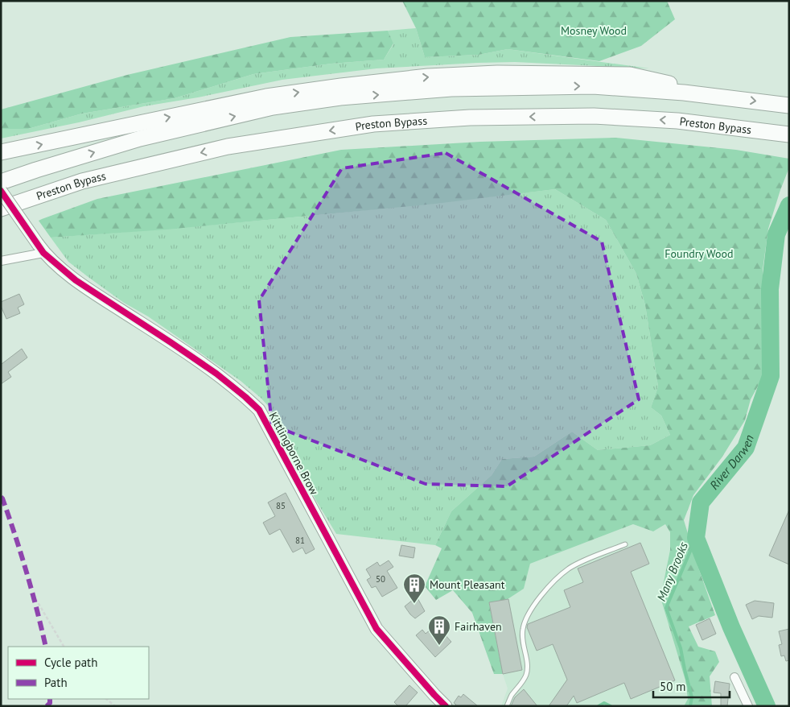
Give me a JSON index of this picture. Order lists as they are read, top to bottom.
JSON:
{
  "streets": {
    "highway": ["Preston Bypass"],
    "street": ["Kittlingborne Brow"]
  },
  "water": ["River Darwen", "Many Brooks"],
  "parks": ["Mosney Wood", "Foundry Wood"],
  "places": {
    "building": ["Mount Pleasant", "Fairhaven"]
  },
  "house_numbers": ["85", "81", "50"],
  "legend": ["Cycle path", "Path"],
  "scale_bar": "50 m"
}
